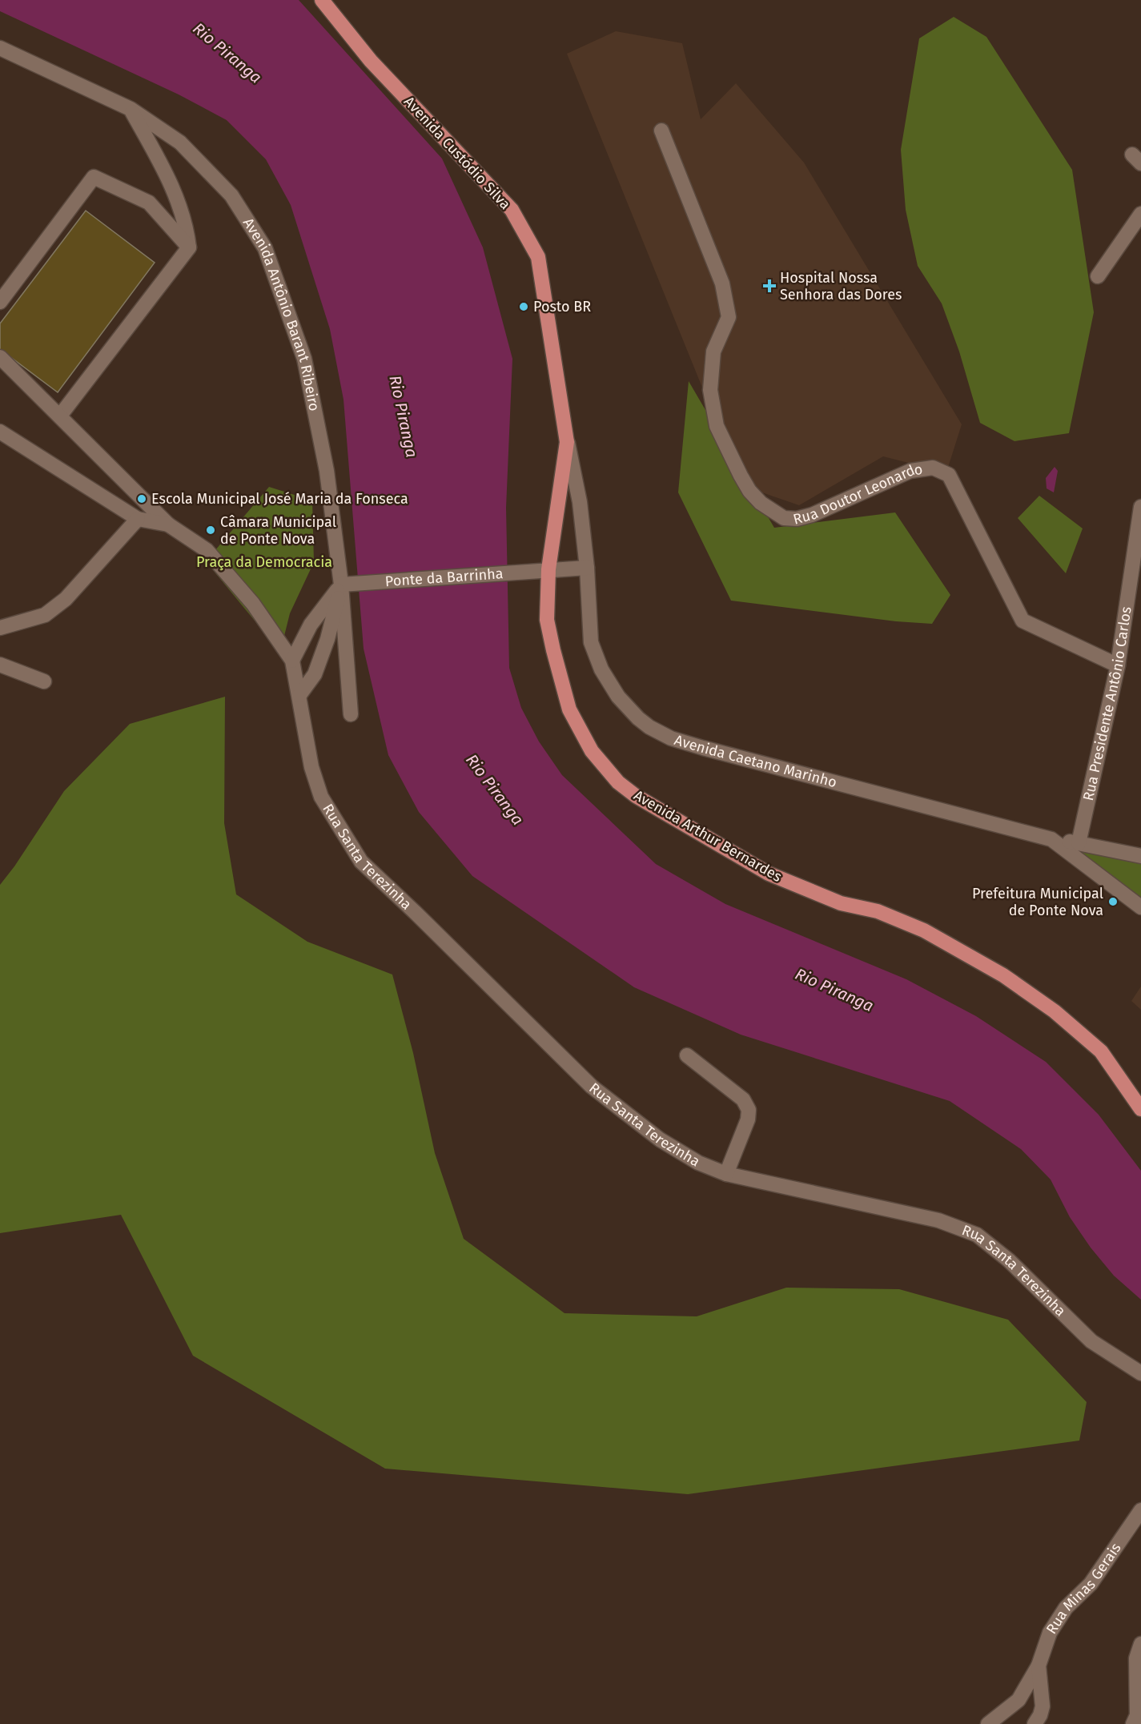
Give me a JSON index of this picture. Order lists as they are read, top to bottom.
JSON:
{
  "streets": {
    "main road": ["Avenida Custódio Silva", "Avenida Arthur Bernardes"],
    "street": [
      "Avenida Antônio Barant Ribeiro",
      "Rua Doutor Leonardo",
      "Ponte da Barrinha",
      "Rua Presidente Antônio Carlos",
      "Avenida Caetano Marinho",
      "Rua Santa Terezinha",
      "Rua Minas Gerais"
    ]
  },
  "crossings": [
    ["Avenida Custódio Silva", "Avenida Caetano Marinho"],
    ["Avenida Custódio Silva", "Avenida Arthur Bernardes"],
    ["Avenida Antônio Barant Ribeiro", "Ponte da Barrinha"],
    ["Rua Doutor Leonardo", "Rua Presidente Antônio Carlos"],
    ["Ponte da Barrinha", "Avenida Caetano Marinho"],
    ["Ponte da Barrinha", "Avenida Arthur Bernardes"],
    ["Avenida Caetano Marinho", "Avenida Arthur Bernardes"]
  ],
  "water": ["Rio Piranga"],
  "parks": ["Praça da Democracia"],
  "places": {
    "health": ["Hospital Nossa Senhora das Dores"],
    "other": [
      "Posto BR",
      "Escola Municipal José Maria da Fonseca",
      "Câmara Municipal de Ponte Nova",
      "Prefeitura Municipal de Ponte Nova"
    ]
  }
}
